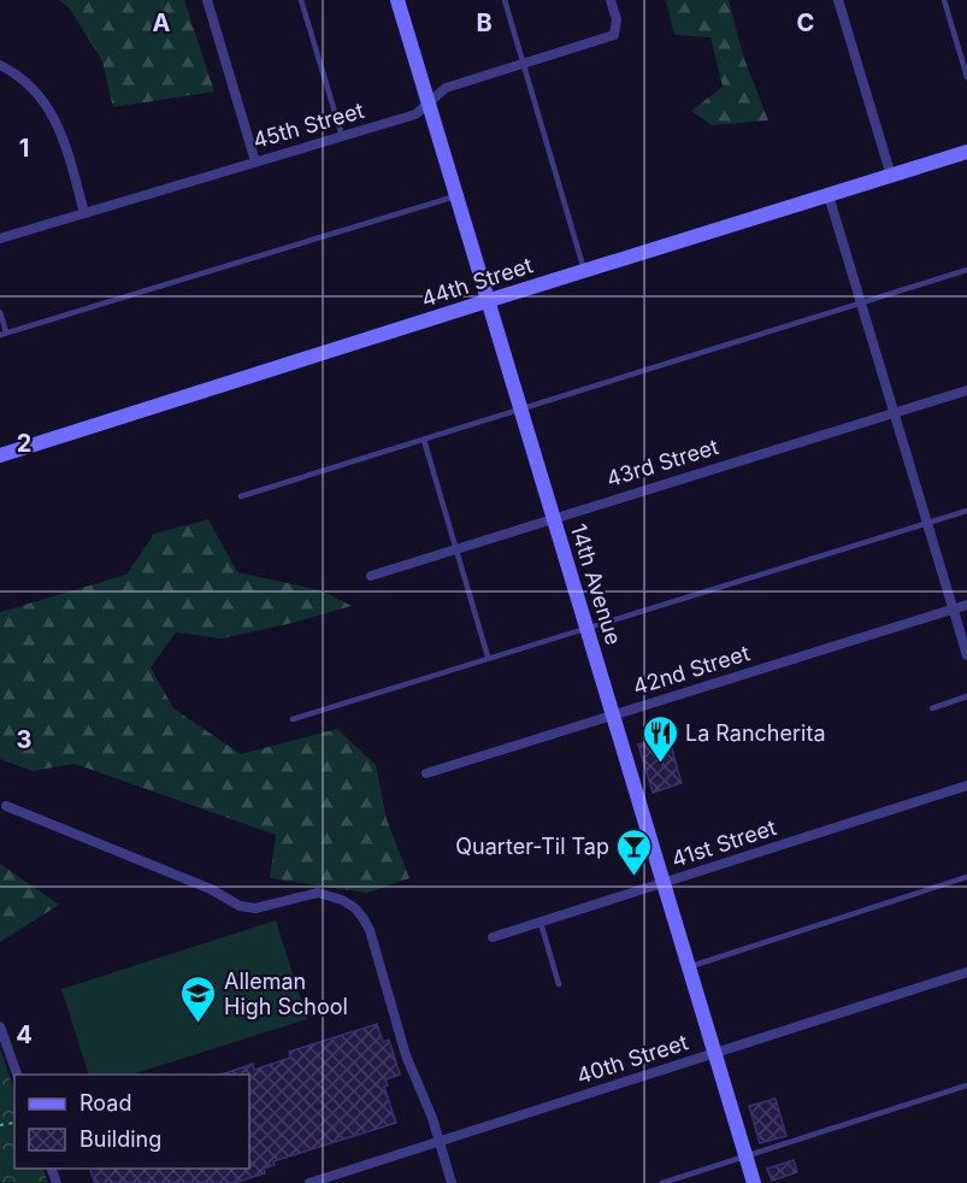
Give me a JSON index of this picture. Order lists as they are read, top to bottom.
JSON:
{
  "streets": {
    "street": [
      "45th Street",
      "44th Street",
      "43rd Street",
      "14th Avenue",
      "42nd Street",
      "41st Street",
      "40th Street"
    ]
  },
  "crossings": [
    ["45th Street", "14th Avenue"],
    ["44th Street", "14th Avenue"],
    ["43rd Street", "14th Avenue"],
    ["14th Avenue", "42nd Street"],
    ["14th Avenue", "41st Street"],
    ["14th Avenue", "40th Street"]
  ],
  "places": {
    "restaurant": ["La Rancherita"],
    "bar": ["Quarter-Til Tap"],
    "school or university": ["Alleman High School"]
  },
  "legend": ["Road", "Building"],
  "grid": {
    "columns": ["A", "B", "C"],
    "rows": [
      "1",
      "2",
      "3",
      "4"
    ]
  }
}
